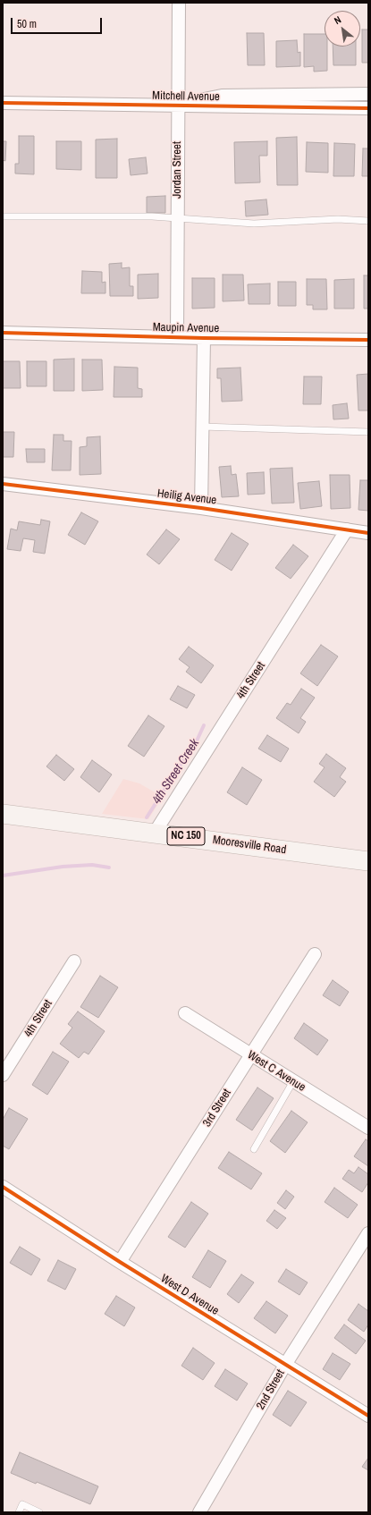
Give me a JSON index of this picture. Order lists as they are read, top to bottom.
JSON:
{
  "streets": {
    "main road": ["NC 150", "Mooresville Road"],
    "street": [
      "Mitchell Avenue",
      "Jordan Street",
      "Maupin Avenue",
      "Heilig Avenue",
      "4th Street",
      "West C Avenue",
      "3rd Street",
      "West D Avenue",
      "2nd Street"
    ]
  },
  "crossings": [
    ["Mitchell Avenue", "Jordan Street"],
    ["Jordan Street", "Maupin Avenue"],
    ["Heilig Avenue", "4th Street"],
    ["4th Street", "Mooresville Road"],
    ["West C Avenue", "3rd Street"],
    ["3rd Street", "West D Avenue"],
    ["West D Avenue", "2nd Street"]
  ],
  "water": ["4th Street Creek"],
  "scale_bar": "50 m",
  "north": "top left"
}
